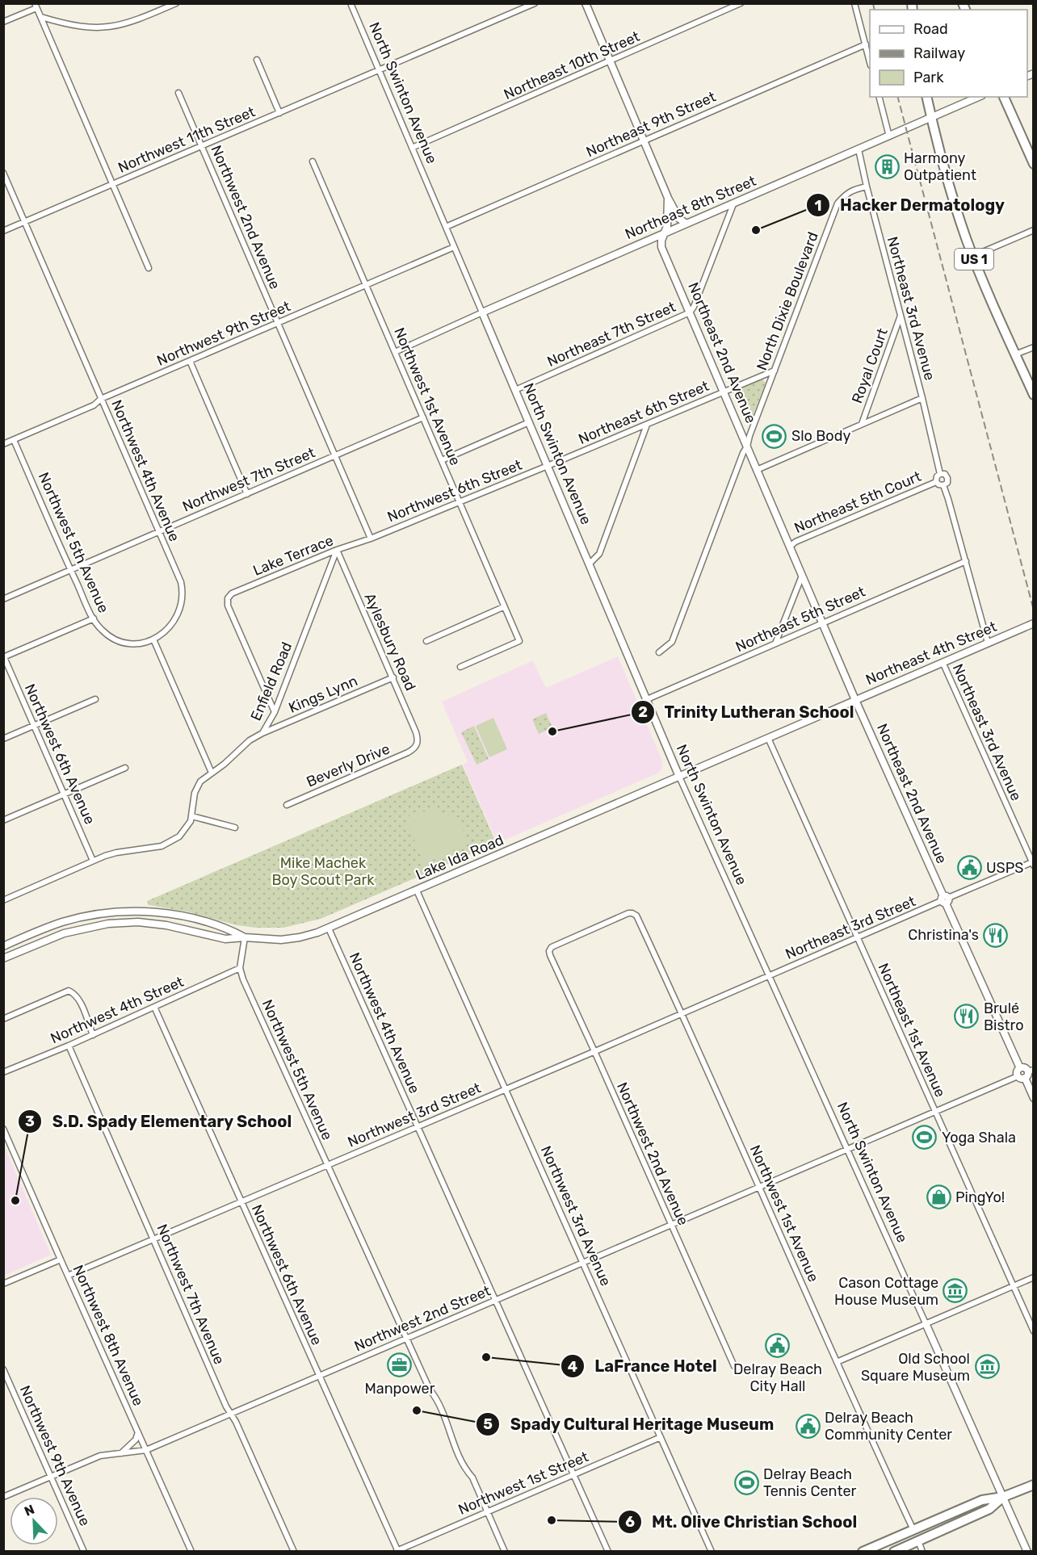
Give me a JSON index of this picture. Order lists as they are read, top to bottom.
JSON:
{
  "streets": {
    "main road": ["US 1"],
    "street": [
      "Northeast 10th Street",
      "North Swinton Avenue",
      "Northeast 9th Street",
      "Northwest 11th Street",
      "Northeast 8th Street",
      "Northwest 2nd Avenue",
      "North Dixie Boulevard",
      "Northeast 3rd Avenue",
      "Northwest 9th Street",
      "Northeast 7th Street",
      "Northeast 2nd Avenue",
      "Royal Court",
      "Northwest 1st Avenue",
      "Northeast 6th Street",
      "Northwest 4th Avenue",
      "Northwest 7th Street",
      "Northwest 6th Street",
      "Northeast 5th Court",
      "Northwest 5th Avenue",
      "Lake Terrace",
      "Northeast 5th Street",
      "Aylesbury Road",
      "Northeast 4th Street",
      "Enfield Road",
      "Kings Lynn",
      "Northwest 6th Avenue",
      "Beverly Drive",
      "Lake Ida Road",
      "Northeast 3rd Street",
      "Northwest 4th Street",
      "Northeast 1st Avenue",
      "Northwest 3rd Street",
      "Northwest 3rd Avenue",
      "Northwest 7th Avenue",
      "Northwest 2nd Street",
      "Northwest 8th Avenue",
      "Northwest 9th Avenue",
      "Northwest 1st Street"
    ]
  },
  "crossings": [
    ["Northeast 10th Street", "North Swinton Avenue"],
    ["Northeast 10th Street", "Northeast 2nd Avenue"],
    ["North Swinton Avenue", "Northeast 9th Street"],
    ["North Swinton Avenue", "Northwest 11th Street"],
    ["North Swinton Avenue", "Northeast 8th Street"],
    ["North Swinton Avenue", "Northwest 9th Street"],
    ["North Swinton Avenue", "Northeast 7th Street"],
    ["North Swinton Avenue", "Northeast 6th Street"],
    ["North Swinton Avenue", "Northwest 6th Street"],
    ["North Swinton Avenue", "Northeast 5th Street"],
    ["North Swinton Avenue", "Northeast 4th Street"],
    ["North Swinton Avenue", "Lake Ida Road"],
    ["North Swinton Avenue", "Northeast 3rd Street"],
    ["North Swinton Avenue", "Northwest 3rd Street"],
    ["North Swinton Avenue", "Northwest 2nd Street"],
    ["Northeast 9th Street", "Northeast 2nd Avenue"],
    ["Northwest 11th Street", "Northwest 2nd Avenue"],
    ["Northwest 11th Street", "Northwest 4th Avenue"],
    ["Northeast 8th Street", "US 1"],
    ["Northeast 8th Street", "Northeast 3rd Avenue"],
    ["Northeast 8th Street", "Northeast 2nd Avenue"],
    ["Northwest 2nd Avenue", "Northwest 9th Street"],
    ["Northwest 2nd Avenue", "Northwest 1st Avenue"],
    ["Northwest 2nd Avenue", "Northwest 7th Street"],
    ["Northwest 2nd Avenue", "Northwest 6th Street"],
    ["Northwest 2nd Avenue", "Lake Terrace"],
    ["Northwest 2nd Avenue", "Northwest 3rd Street"],
    ["Northwest 2nd Avenue", "Northwest 2nd Street"],
    ["North Dixie Boulevard", "Northeast 3rd Avenue"],
    ["North Dixie Boulevard", "Northeast 2nd Avenue"],
    ["North Dixie Boulevard", "Northeast 6th Street"],
    ["Northeast 3rd Avenue", "Royal Court"],
    ["Northeast 3rd Avenue", "Northeast 5th Court"],
    ["Northeast 3rd Avenue", "Northeast 5th Street"],
    ["Northeast 3rd Avenue", "Northeast 4th Street"],
    ["Northeast 3rd Avenue", "Northeast 3rd Street"],
    ["Northwest 9th Street", "Northwest 1st Avenue"],
    ["Northwest 9th Street", "Northwest 4th Avenue"],
    ["Northwest 9th Street", "Northwest 5th Avenue"],
    ["Northeast 7th Street", "Northeast 2nd Avenue"],
    ["Northeast 2nd Avenue", "Northeast 6th Street"],
    ["Northeast 2nd Avenue", "Northeast 5th Court"],
    ["Northeast 2nd Avenue", "Northeast 5th Street"],
    ["Northeast 2nd Avenue", "Northeast 4th Street"],
    ["Northeast 2nd Avenue", "Northeast 3rd Street"],
    ["Northeast 2nd Avenue", "Northwest 2nd Street"],
    ["Northwest 1st Avenue", "Northwest 7th Street"],
    ["Northwest 1st Avenue", "Northwest 6th Street"],
    ["Northwest 1st Avenue", "Northwest 3rd Street"],
    ["Northwest 1st Avenue", "Northwest 2nd Street"],
    ["Northeast 6th Street", "Northwest 6th Street"],
    ["Northwest 4th Avenue", "Northwest 7th Street"],
    ["Northwest 4th Avenue", "Northwest 5th Avenue"],
    ["Northwest 4th Avenue", "Lake Ida Road"],
    ["Northwest 4th Avenue", "Northwest 3rd Street"],
    ["Northwest 4th Avenue", "Northwest 2nd Street"],
    ["Northwest 4th Avenue", "Northwest 1st Street"],
    ["Northwest 7th Street", "Northwest 5th Avenue"],
    ["Northwest 6th Street", "Lake Terrace"],
    ["Northwest 5th Avenue", "Lake Ida Road"],
    ["Northwest 5th Avenue", "Northwest 4th Street"],
    ["Northwest 5th Avenue", "Northwest 3rd Street"],
    ["Northwest 5th Avenue", "Northwest 2nd Street"],
    ["Northwest 5th Avenue", "Northwest 1st Street"],
    ["Lake Terrace", "Aylesbury Road"],
    ["Lake Terrace", "Enfield Road"],
    ["Aylesbury Road", "Enfield Road"],
    ["Aylesbury Road", "Kings Lynn"],
    ["Aylesbury Road", "Beverly Drive"],
    ["Northeast 4th Street", "Lake Ida Road"],
    ["Northeast 4th Street", "Northeast 1st Avenue"],
    ["Enfield Road", "Kings Lynn"],
    ["Enfield Road", "Northwest 6th Avenue"],
    ["Northwest 6th Avenue", "Northwest 4th Street"],
    ["Northwest 6th Avenue", "Northwest 3rd Street"],
    ["Northwest 6th Avenue", "Northwest 2nd Street"],
    ["Northwest 6th Avenue", "Northwest 1st Street"],
    ["Lake Ida Road", "Northwest 3rd Avenue"],
    ["Northeast 3rd Street", "Northeast 1st Avenue"],
    ["Northeast 3rd Street", "Northwest 3rd Street"],
    ["Northwest 4th Street", "Northwest 7th Avenue"],
    ["Northeast 1st Avenue", "Northwest 2nd Street"],
    ["Northwest 3rd Street", "Northwest 3rd Avenue"],
    ["Northwest 3rd Street", "Northwest 7th Avenue"],
    ["Northwest 3rd Street", "Northwest 8th Avenue"],
    ["Northwest 3rd Avenue", "Northwest 2nd Street"],
    ["Northwest 3rd Avenue", "Northwest 1st Street"],
    ["Northwest 7th Avenue", "Northwest 2nd Street"],
    ["Northwest 2nd Street", "Northwest 8th Avenue"],
    ["Northwest 2nd Street", "Northwest 9th Avenue"]
  ],
  "parks": ["Mike Machek Boy Scout Park"],
  "places": {
    "building": ["Harmony Outpatient"],
    "other": [
      "Hacker Dermatology",
      "Trinity Lutheran School",
      "S.D. Spady Elementary School",
      "LaFrance Hotel",
      "Spady Cultural Heritage Museum",
      "Mt. Olive Christian School"
    ],
    "sports": ["Slo Body", "Yoga Shala", "Delray Beach Tennis Center"],
    "public building": ["USPS", "Delray Beach City Hall", "Delray Beach Community Center"],
    "restaurant": ["Christina's", "Brulé Bistro"],
    "shop": ["PingYo!"],
    "museum": ["Cason Cottage House Museum", "Old School Square Museum"],
    "office": ["Manpower"]
  },
  "legend": ["Road", "Railway", "Park"],
  "north": "top left"
}
